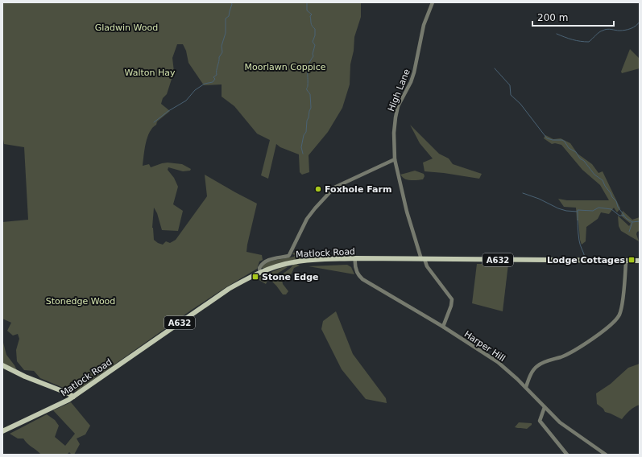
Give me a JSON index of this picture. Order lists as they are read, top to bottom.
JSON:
{
  "streets": {
    "main road": ["Matlock Road", "A632"],
    "street": ["High Lane", "Harper Hill"]
  },
  "crossings": [
    ["High Lane", "Matlock Road"],
    ["High Lane", "Harper Hill"],
    ["Matlock Road", "Harper Hill"]
  ],
  "parks": [
    "Gladwin Wood",
    "Moorlawn Coppice",
    "Walton Hay",
    "Stonedge Wood"
  ],
  "places": {
    "other": ["Foxhole Farm"],
    "transit": ["Lodge Cottages", "Stone Edge"]
  },
  "scale_bar": "200 m"
}
